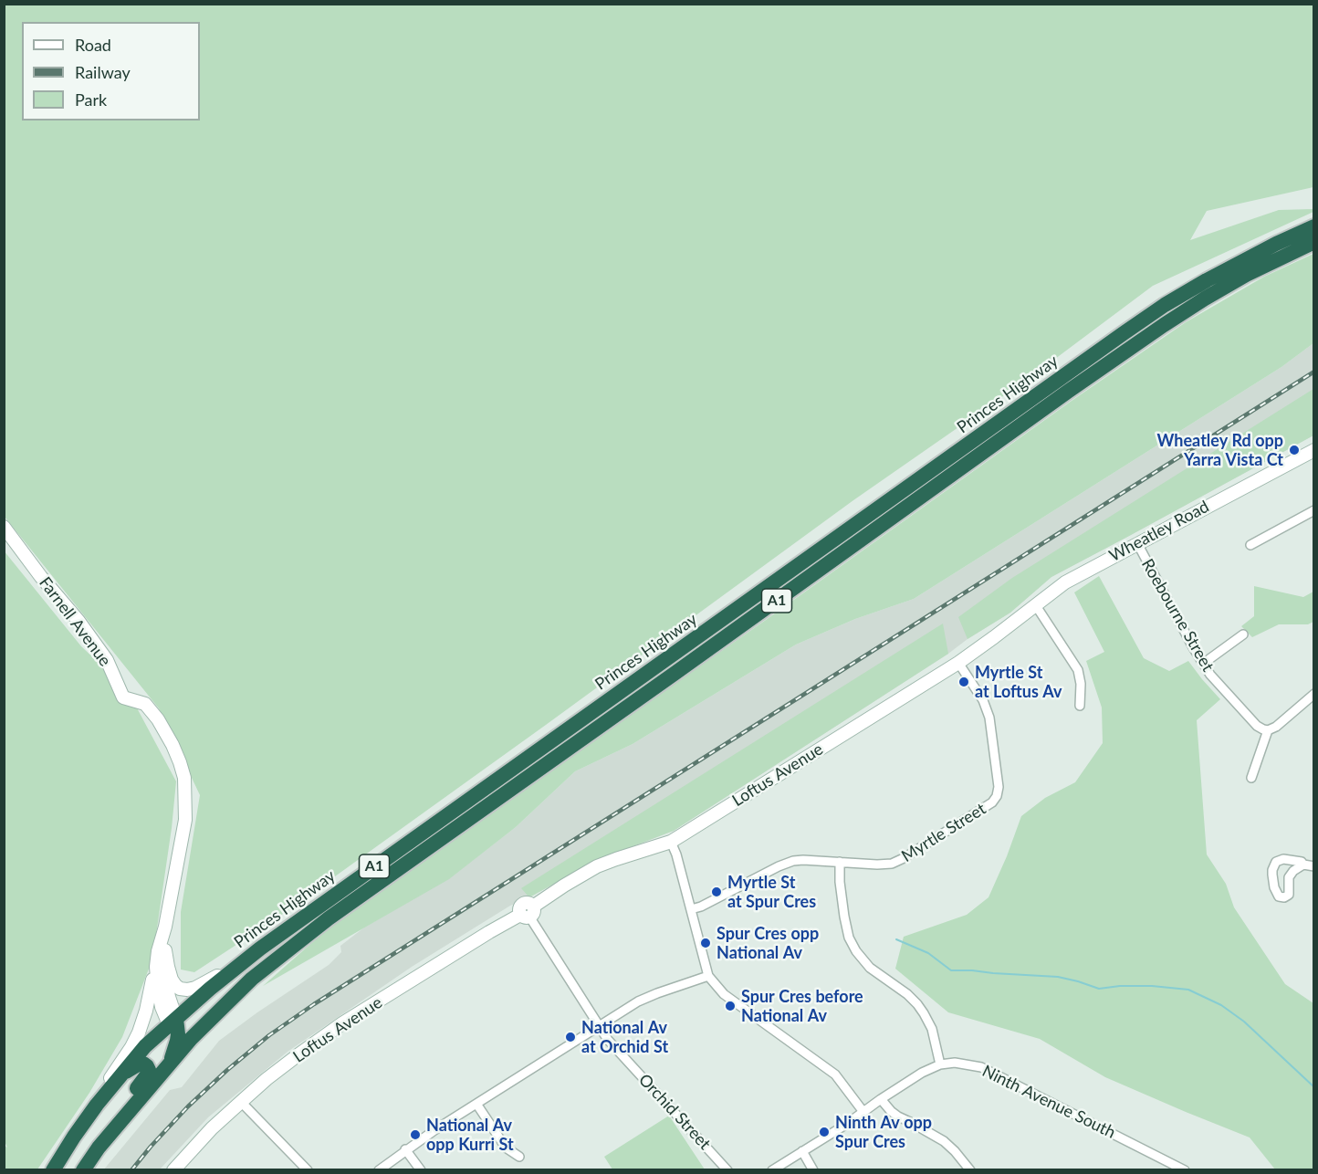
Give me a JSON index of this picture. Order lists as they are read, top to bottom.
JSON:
{
  "streets": {
    "highway": ["Princes Highway", "A1"],
    "street": [
      "Wheatley Road",
      "Roebourne Street",
      "Farnell Avenue",
      "Loftus Avenue",
      "Myrtle Street",
      "Ninth Avenue South",
      "Orchid Street"
    ]
  },
  "crossings": [
    ["Princes Highway", "Farnell Avenue"],
    ["Wheatley Road", "Roebourne Street"],
    ["Wheatley Road", "Loftus Avenue"],
    ["Loftus Avenue", "Myrtle Street"],
    ["Loftus Avenue", "Orchid Street"]
  ],
  "places": [
    "Wheatley Rd opp Yarra Vista Ct",
    "Myrtle St at Loftus Av",
    "Myrtle St at Spur Cres",
    "Spur Cres opp National Av",
    "Spur Cres before National Av",
    "National Av at Orchid St",
    "Ninth Av opp Spur Cres",
    "National Av opp Kurri St"
  ],
  "legend": ["Road", "Railway", "Park"]
}
